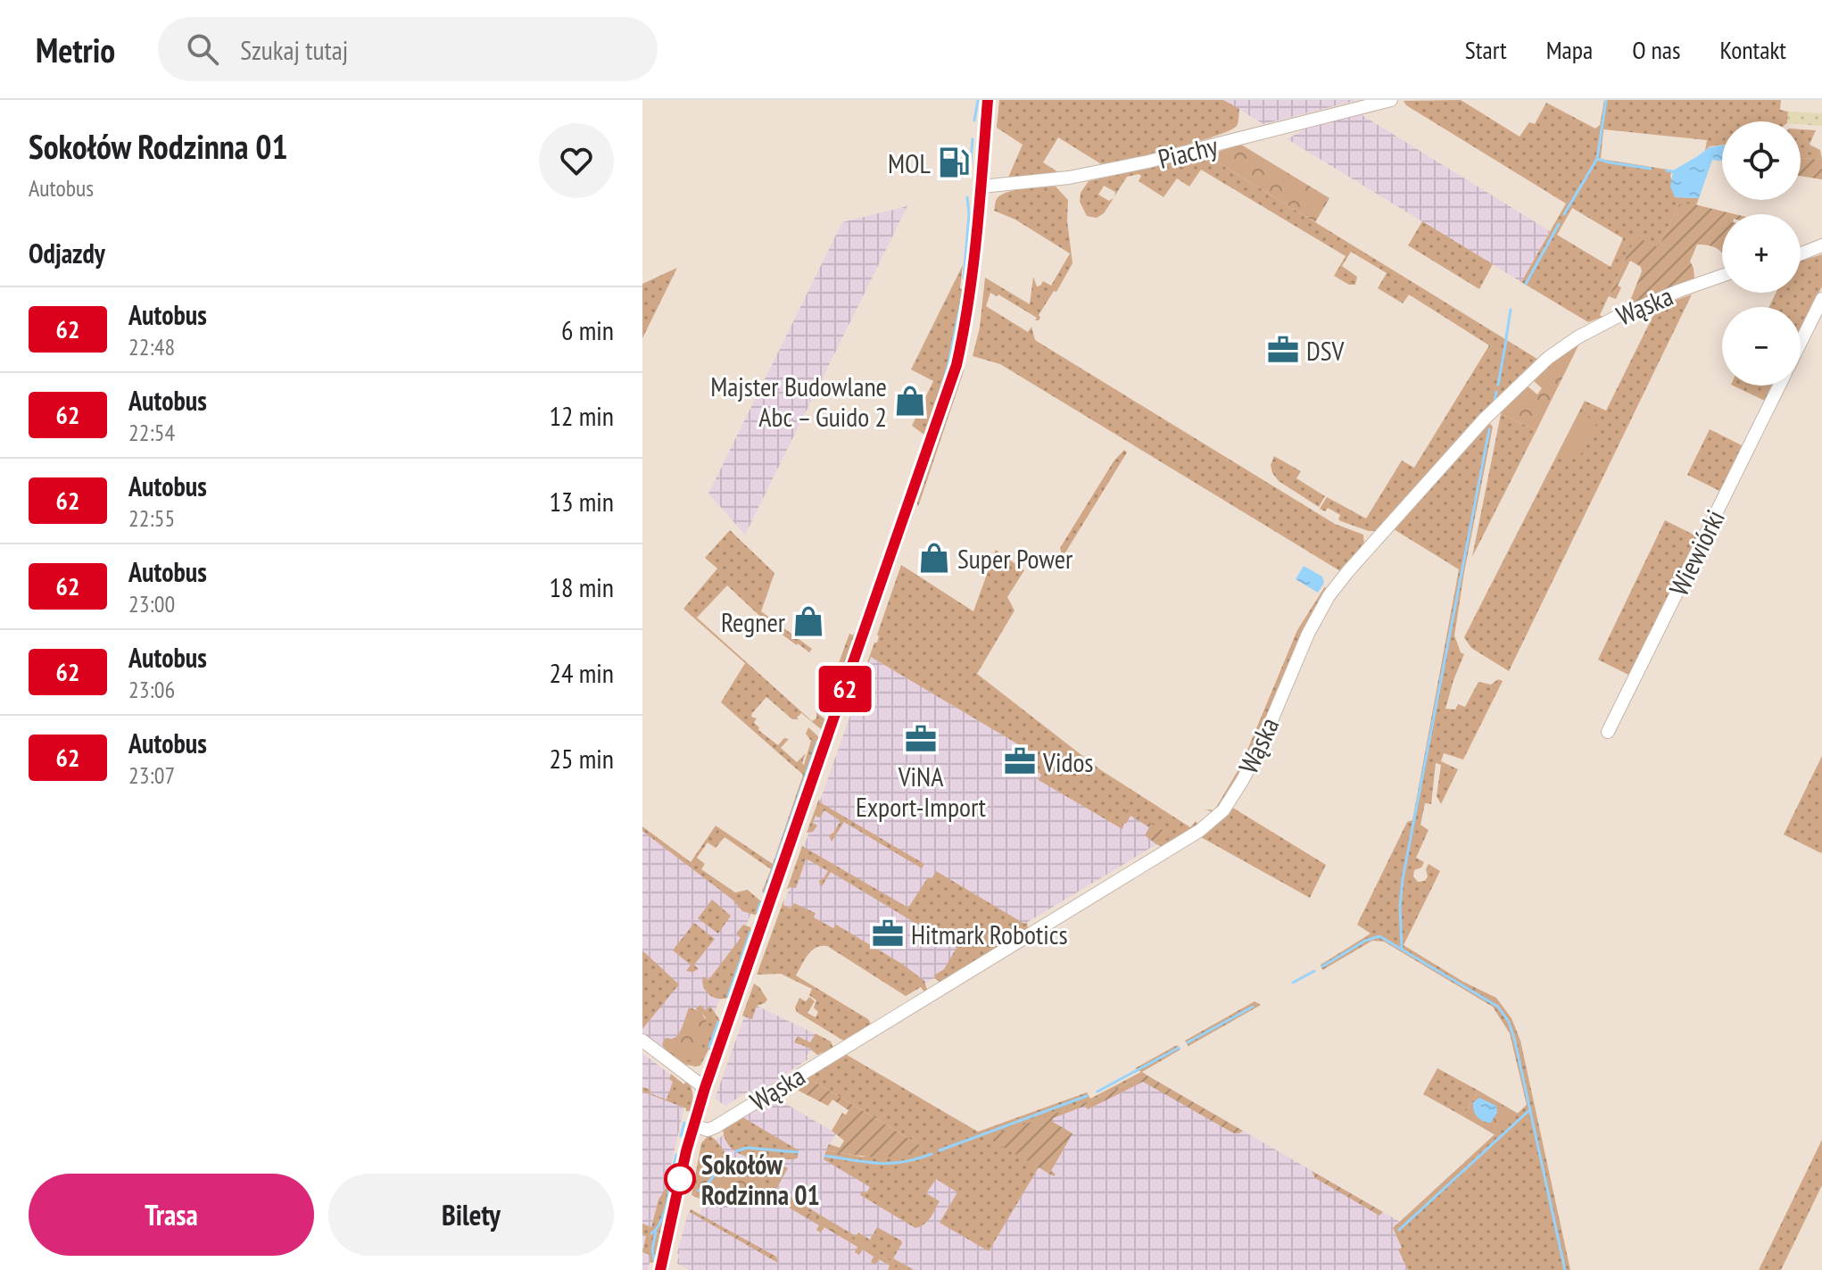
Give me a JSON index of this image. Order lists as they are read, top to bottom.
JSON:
{
  "streets": {
    "street": ["Piachy", "Wąska", "Wiewiórki"]
  },
  "places": {
    "fuel station": ["MOL"],
    "office": [
      "DSV",
      "ViNA Export-Import",
      "Vidos",
      "Hitmark Robotics"
    ],
    "shop": ["Majster Budowlane Abc – Guido 2", "Super Power", "Regner"],
    "other": ["Sokołów Rodzinna 01"]
  },
  "lines": ["bus line 62"],
  "page": {
    "header": "Metrio",
    "search": "Szukaj tutaj",
    "nav": [
      "Start",
      "Mapa",
      "O nas",
      "Kontakt"
    ],
    "heading": [
      ["Sokołów Rodzinna 01", "Autobus"],
      "Odjazdy"
    ],
    "on_map": "62",
    "map_buttons": ["+", "−"],
    "list": [
      {
        "mark": "62",
        "name": "Autobus",
        "note": "22:48",
        "value": "6 min"
      },
      {
        "mark": "62",
        "name": "Autobus",
        "note": "22:54",
        "value": "12 min"
      },
      {
        "mark": "62",
        "name": "Autobus",
        "note": "22:55",
        "value": "13 min"
      },
      {
        "mark": "62",
        "name": "Autobus",
        "note": "23:00",
        "value": "18 min"
      },
      {
        "mark": "62",
        "name": "Autobus",
        "note": "23:06",
        "value": "24 min"
      },
      {
        "mark": "62",
        "name": "Autobus",
        "note": "23:07",
        "value": "25 min"
      }
    ],
    "buttons": ["Trasa", "Bilety"]
  }
}
